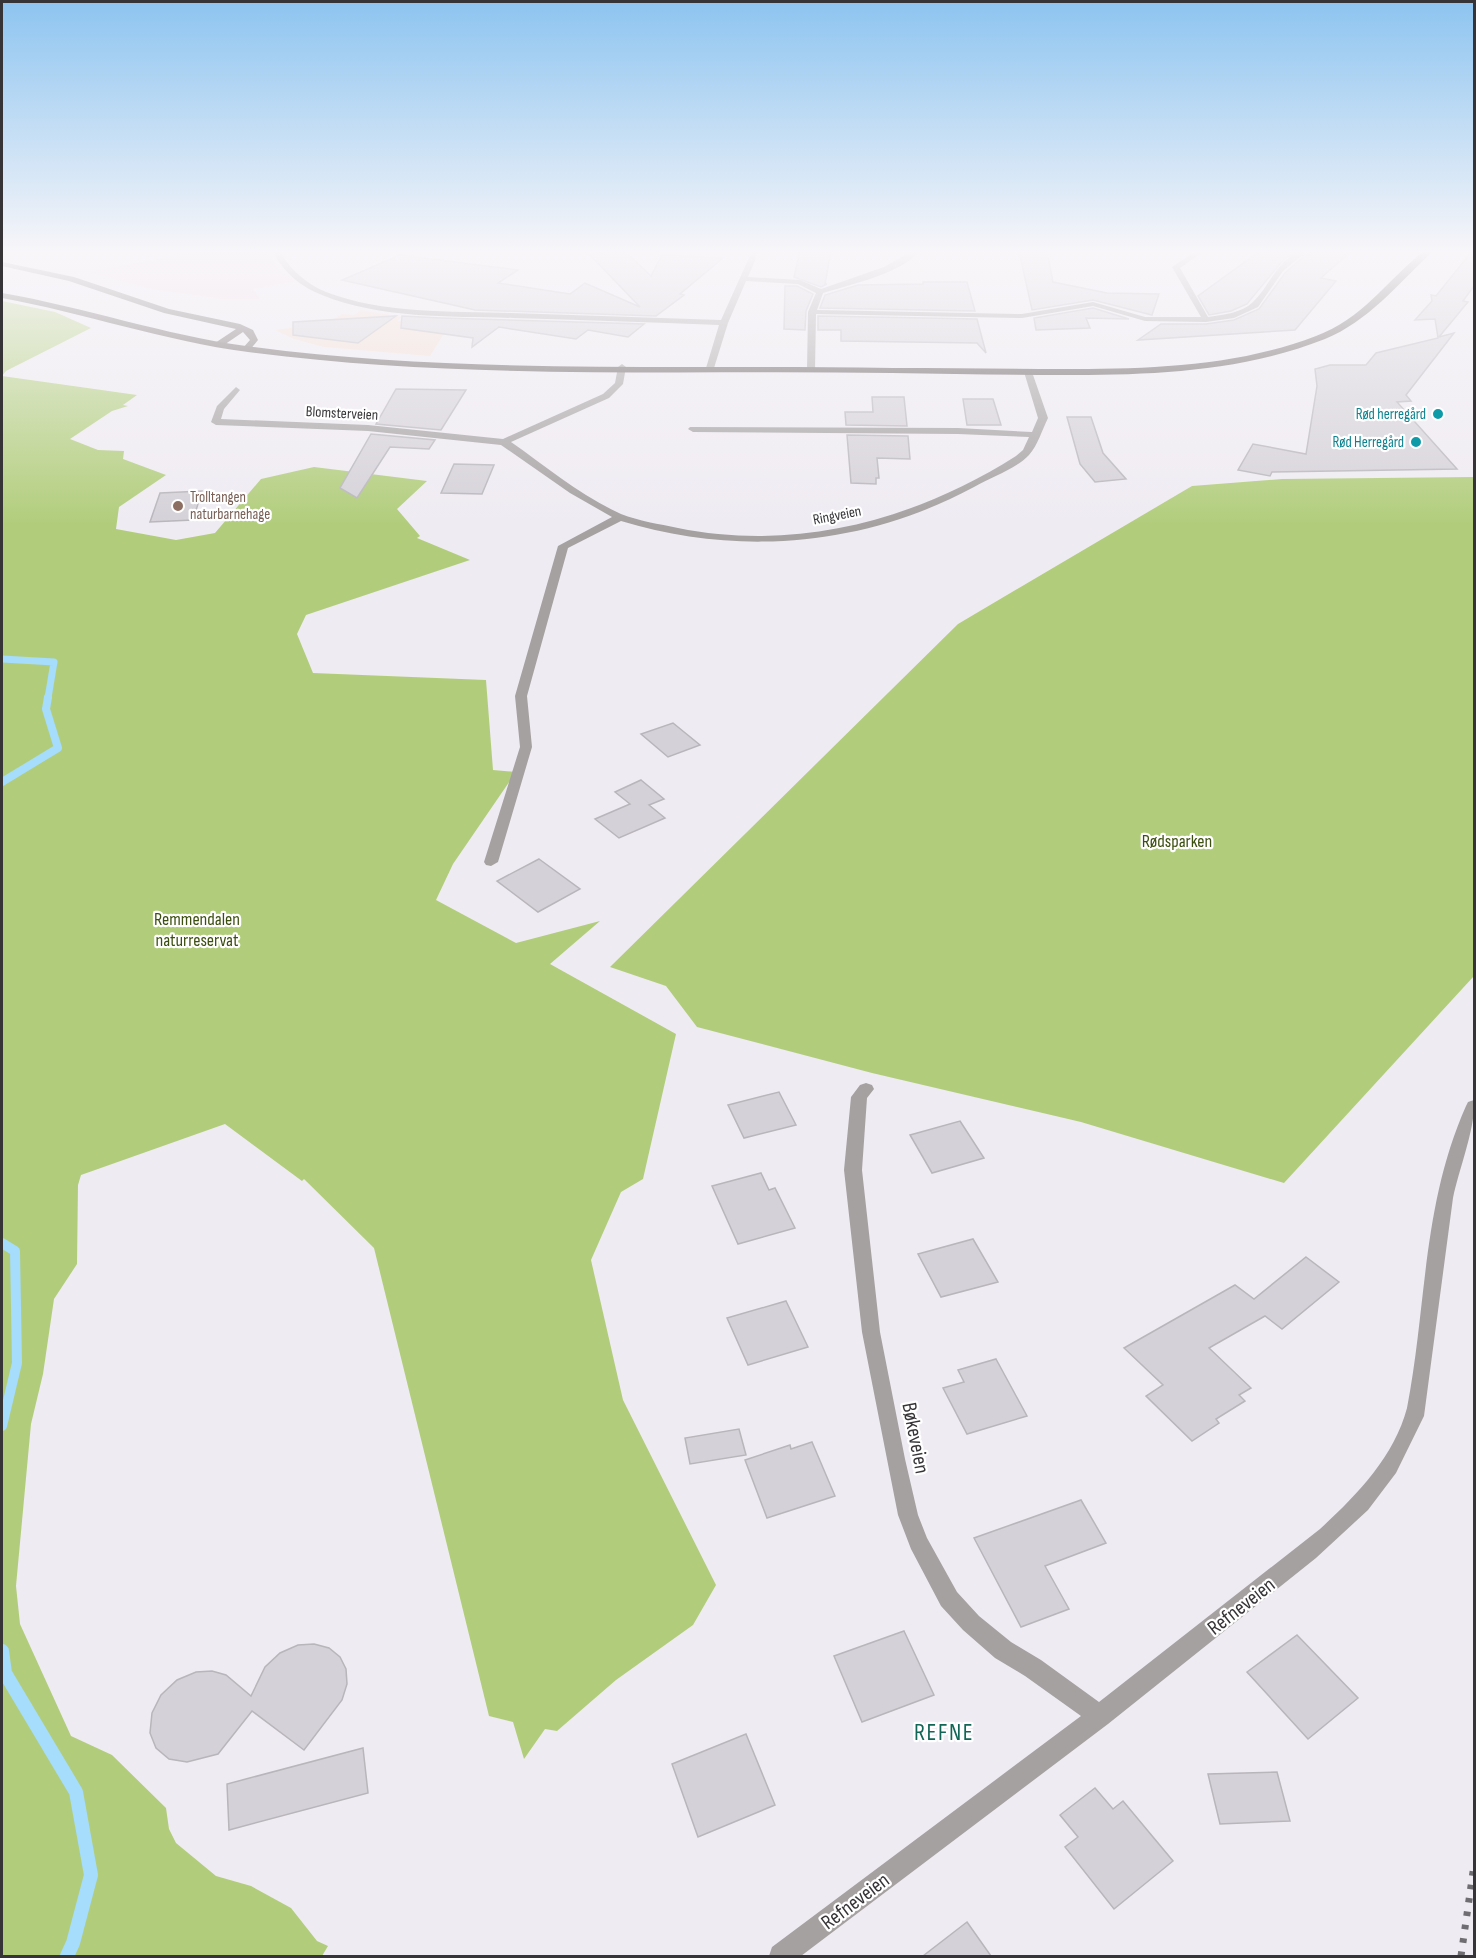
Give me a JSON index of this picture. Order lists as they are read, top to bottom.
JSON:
{
  "streets": {
    "street": [
      "Blomsterveien",
      "Ringveien",
      "Bøkeveien",
      "Refneveien"
    ]
  },
  "crossings": [
    ["Blomsterveien", "Ringveien"],
    ["Bøkeveien", "Refneveien"]
  ],
  "districts": ["REFNE"],
  "parks": ["Rødsparken", "Remmendalen naturreservat"],
  "places": ["Rød herregård", "Rød Herregård", "Trolltangen naturbarnehage"]
}
